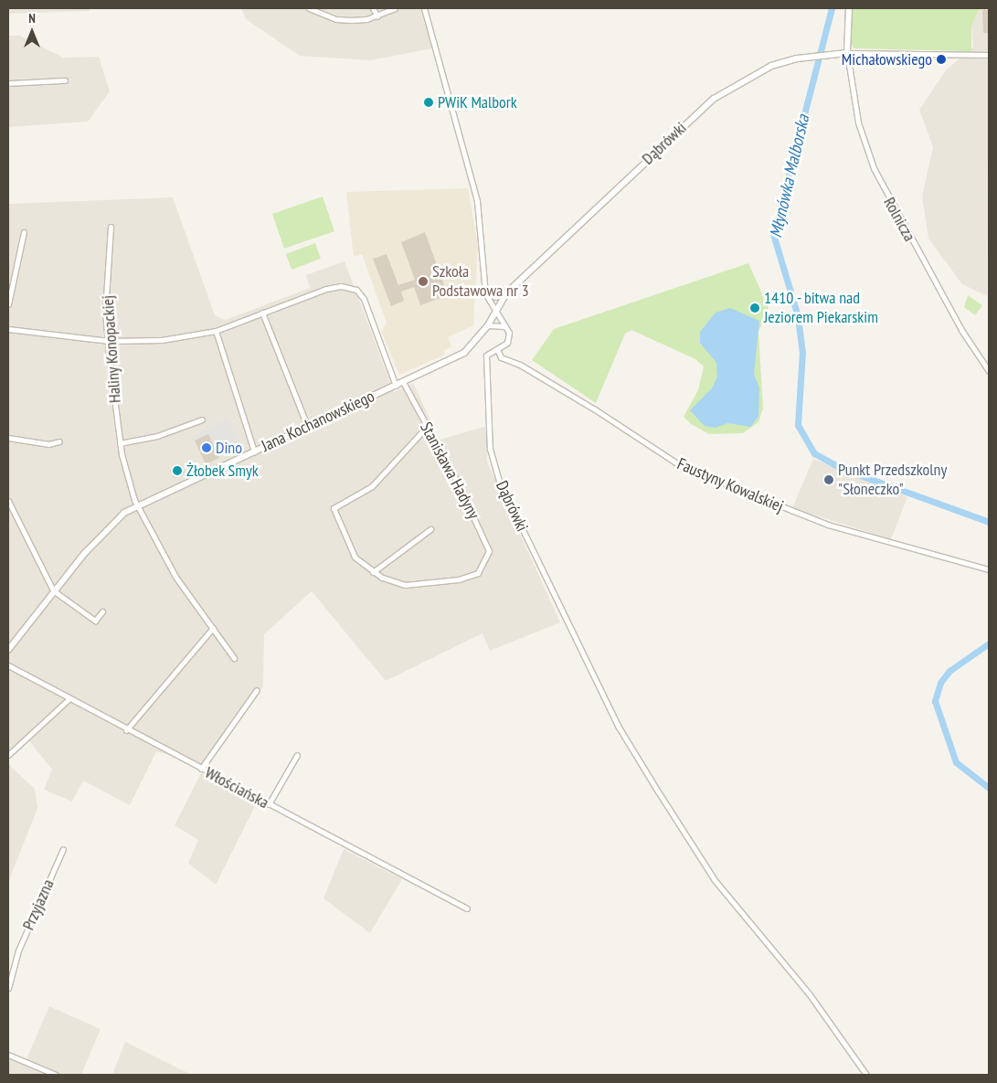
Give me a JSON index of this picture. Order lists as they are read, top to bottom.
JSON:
{
  "streets": {
    "street": [
      "Dąbrówki",
      "Rolnicza",
      "Haliny Konopackiej",
      "Jana Kochanowskiego",
      "Stanisława Hadyny",
      "Faustyny Kowalskiej",
      "Włościańska",
      "Przyjazna"
    ]
  },
  "crossings": [
    ["Dąbrówki", "Rolnicza"],
    ["Dąbrówki", "Jana Kochanowskiego"],
    ["Dąbrówki", "Faustyny Kowalskiej"],
    ["Haliny Konopackiej", "Jana Kochanowskiego"],
    ["Jana Kochanowskiego", "Stanisława Hadyny"]
  ],
  "water": ["Młynówka Malborska"],
  "places": [
    "Michałowskiego",
    "PWiK Malbork",
    "Szkoła Podstawowa nr 3",
    "1410 - bitwa nad Jeziorem Piekarskim",
    "Dino",
    "Żłobek Smyk",
    "Punkt Przedszkolny \"Słoneczko\""
  ],
  "north": "top"
}
